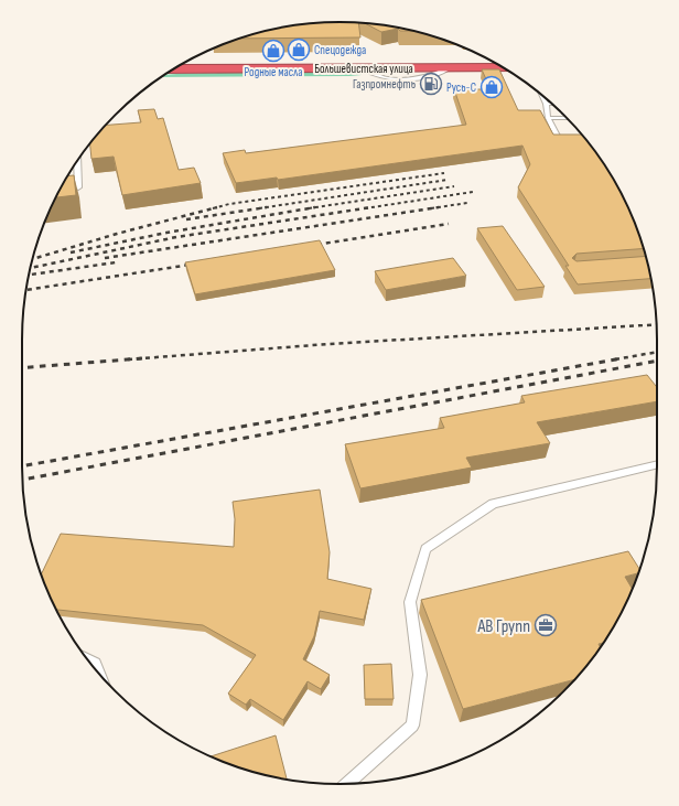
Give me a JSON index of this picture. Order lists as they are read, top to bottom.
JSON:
{
  "streets": {
    "highway": ["Большевистская улица"]
  },
  "places": {
    "shop": ["Спецодежда", "Родные масла", "Русь-С"],
    "fuel station": ["Газпромнефть"],
    "office": ["АВ Групп"]
  }
}
